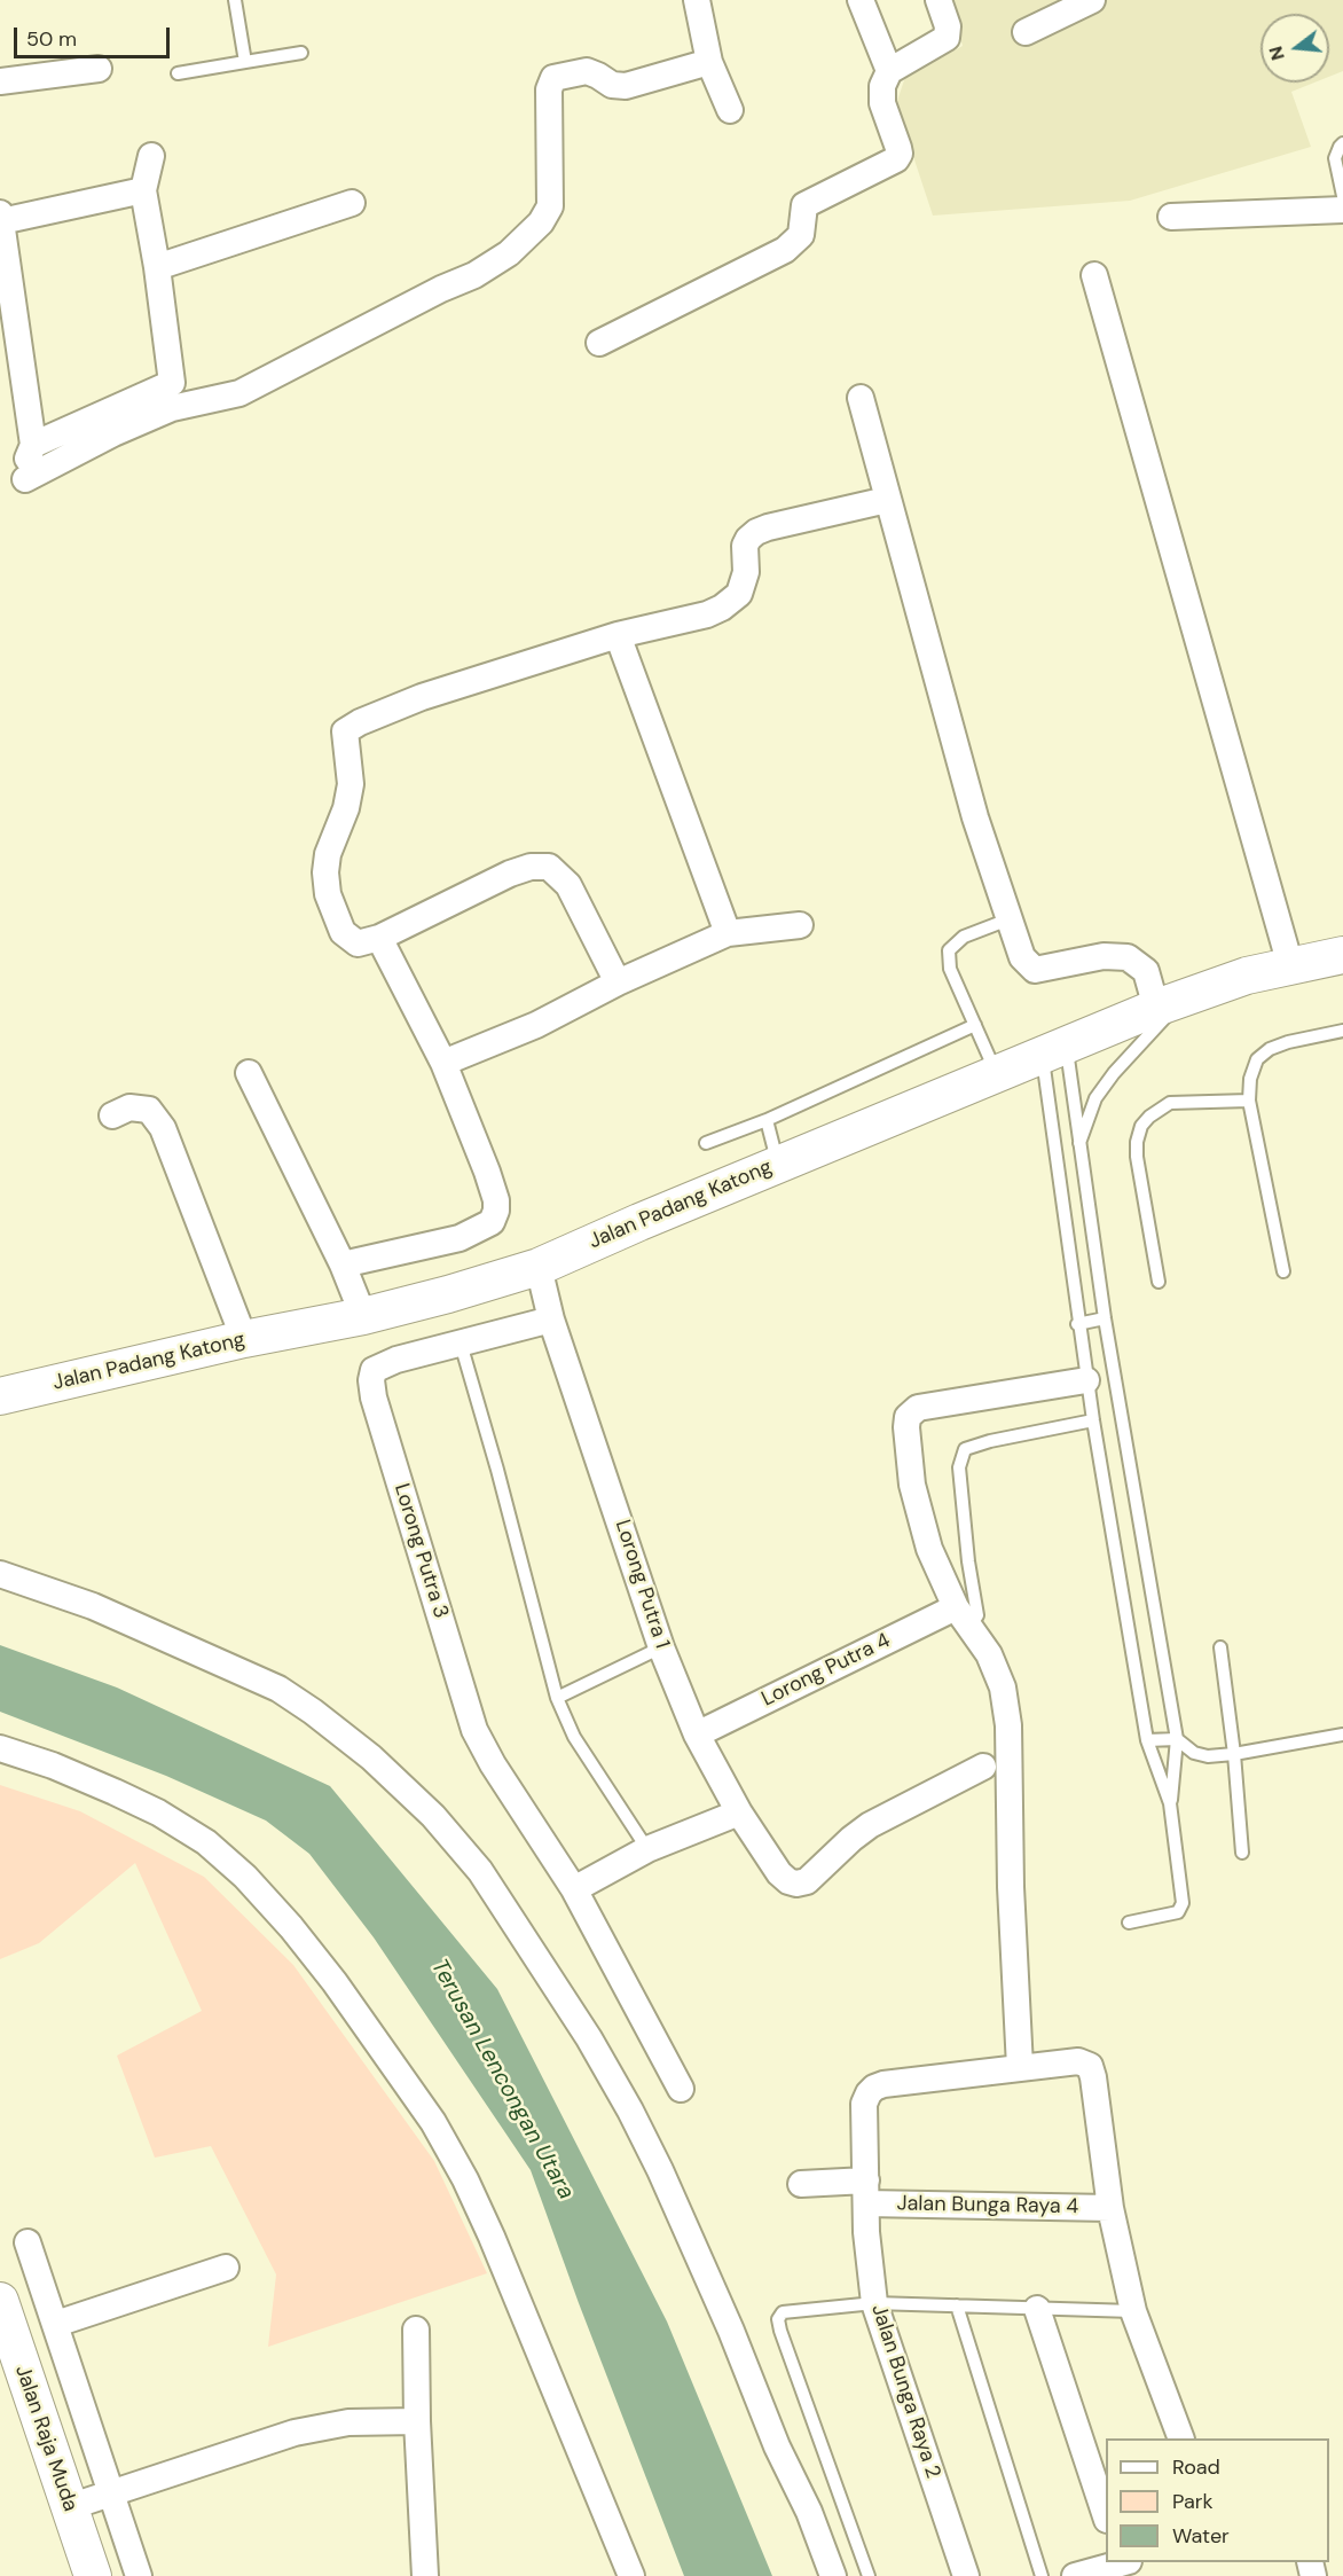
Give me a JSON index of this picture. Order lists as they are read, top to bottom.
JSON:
{
  "streets": {
    "street": [
      "Jalan Padang Katong",
      "Lorong Putra 3",
      "Lorong Putra 1",
      "Lorong Putra 4",
      "Jalan Bunga Raya 4",
      "Jalan Bunga Raya 2",
      "Jalan Raja Muda"
    ]
  },
  "crossings": [
    ["Jalan Padang Katong", "Lorong Putra 1"],
    ["Lorong Putra 3", "Lorong Putra 1"],
    ["Lorong Putra 1", "Lorong Putra 4"],
    ["Jalan Bunga Raya 4", "Jalan Bunga Raya 2"]
  ],
  "water": ["Terusan Lencongan Utara"],
  "legend": ["Road", "Park", "Water"],
  "scale_bar": "50 m",
  "north": "left"
}
